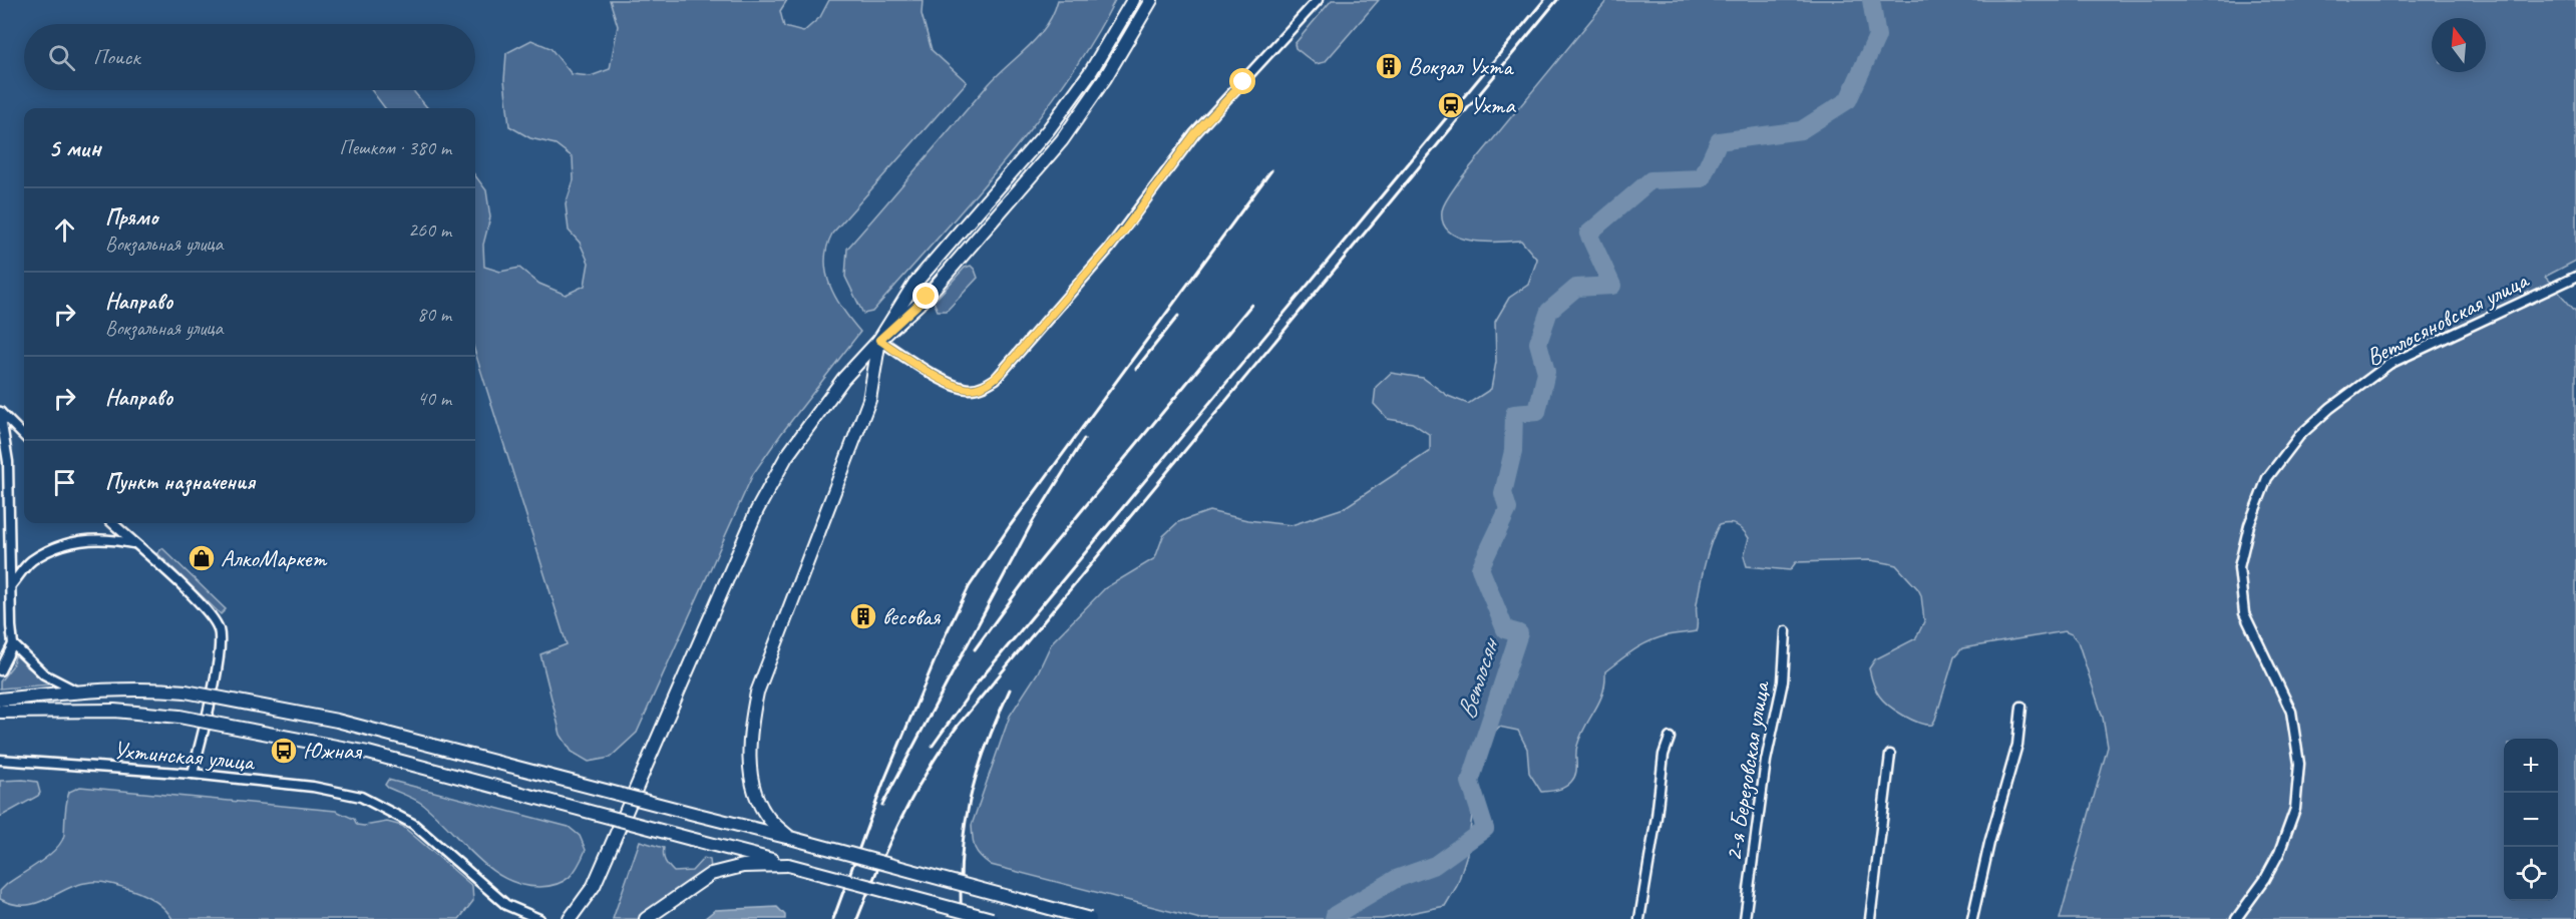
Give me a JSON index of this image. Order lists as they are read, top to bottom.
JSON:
{
  "streets": {
    "street": ["Ветлосяновская улица", "Ухтинская улица", "2-я Березовская улица"]
  },
  "water": ["Ветлосян"],
  "places": {
    "building": ["Вокзал Ухта", "весовая"],
    "station": ["Ухта"],
    "shop": ["АлкоМаркет"],
    "bus stop": ["Южная"]
  },
  "north": "top",
  "page": {
    "search": "Поиск",
    "heading": ["5 мин", "Пешком · 380 m"],
    "list": [
      ["Прямо", "Вокзальная улица", "260 m"],
      ["Направо", "Вокзальная улица", "80 m"],
      ["Направо", "40 m"],
      "Пункт назначения"
    ],
    "map_buttons": ["+", "−"]
  }
}
